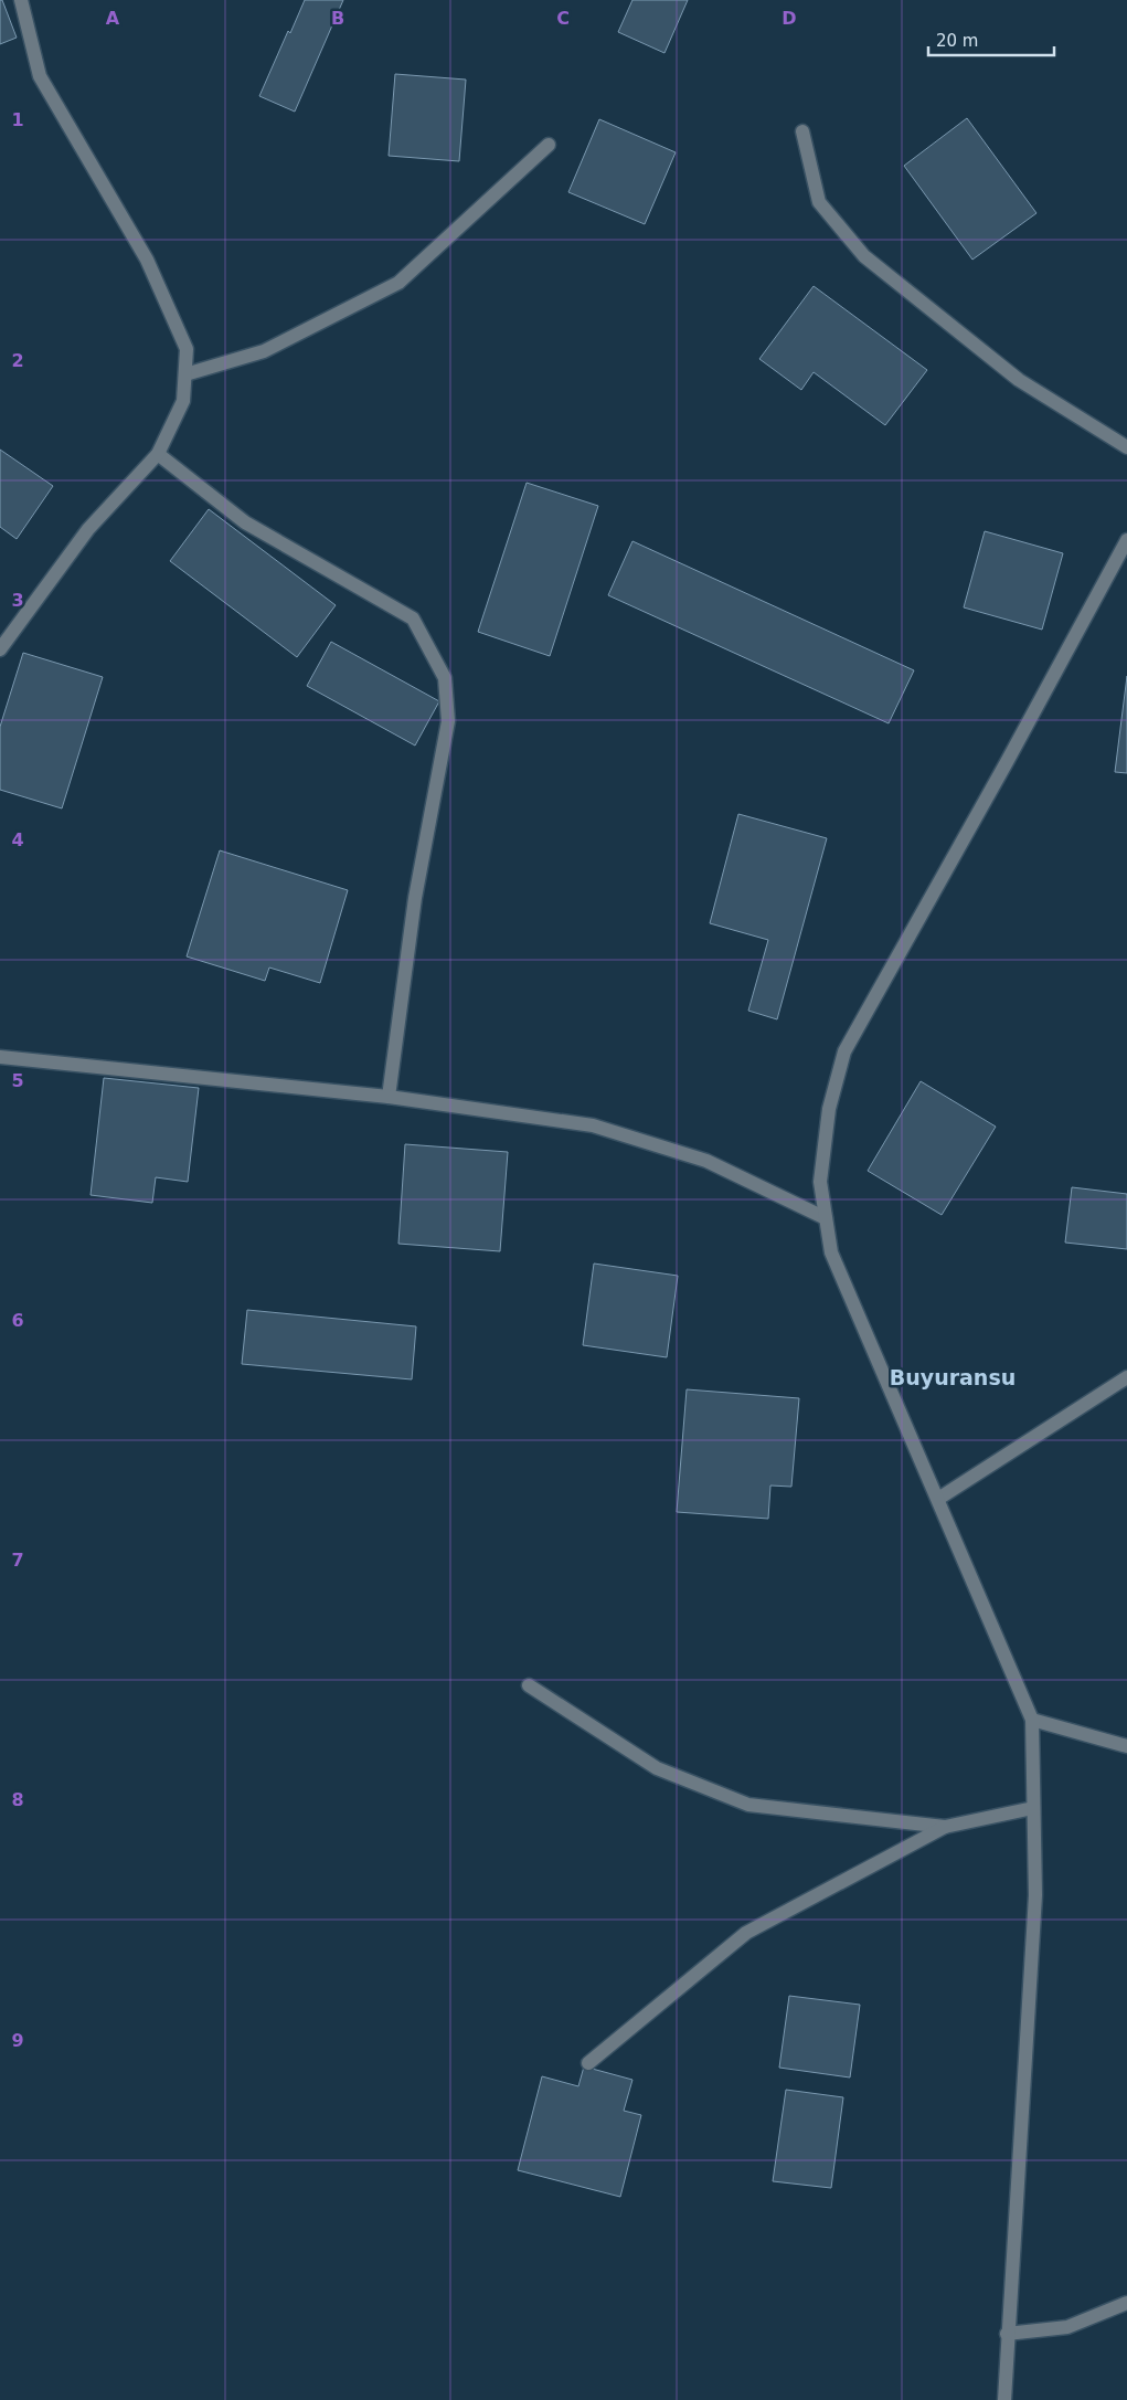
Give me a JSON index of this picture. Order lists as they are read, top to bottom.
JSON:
{
  "districts": ["Buyuransu"],
  "scale_bar": "20 m",
  "grid": {
    "columns": [
      "A",
      "B",
      "C",
      "D"
    ],
    "rows": [
      "1",
      "2",
      "3",
      "4",
      "5",
      "6",
      "7",
      "8",
      "9"
    ]
  }
}
